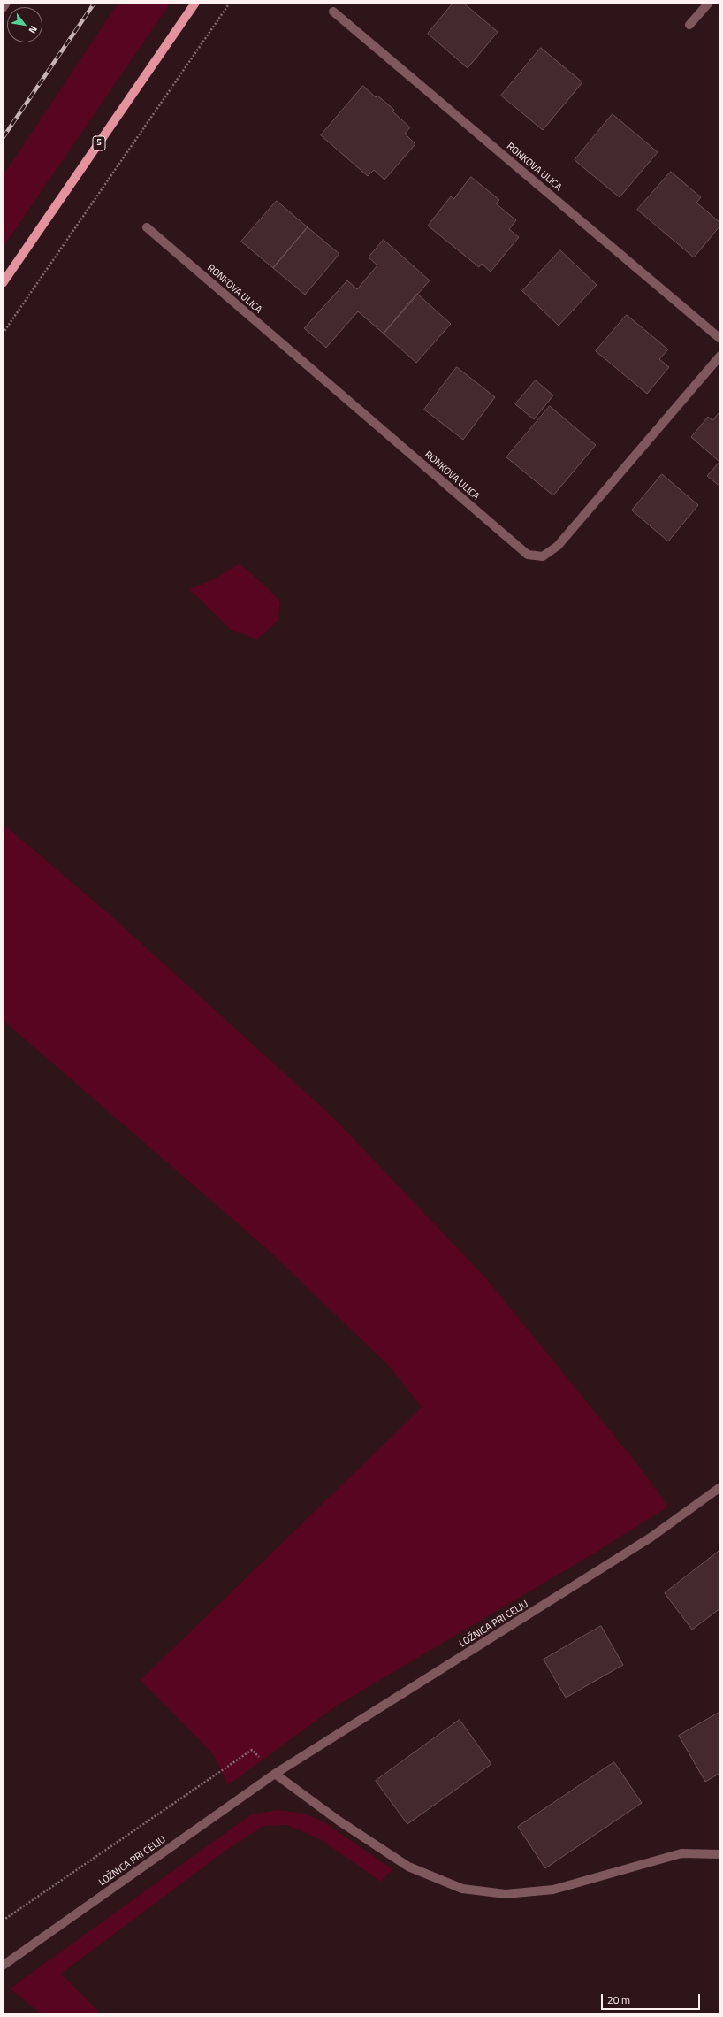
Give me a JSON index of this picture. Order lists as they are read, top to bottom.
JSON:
{
  "streets": {
    "main road": ["5"],
    "street": ["RONKOVA ULICA", "LOŽNICA PRI CELJU"]
  },
  "scale_bar": "20 m",
  "north": "bottom right"
}
